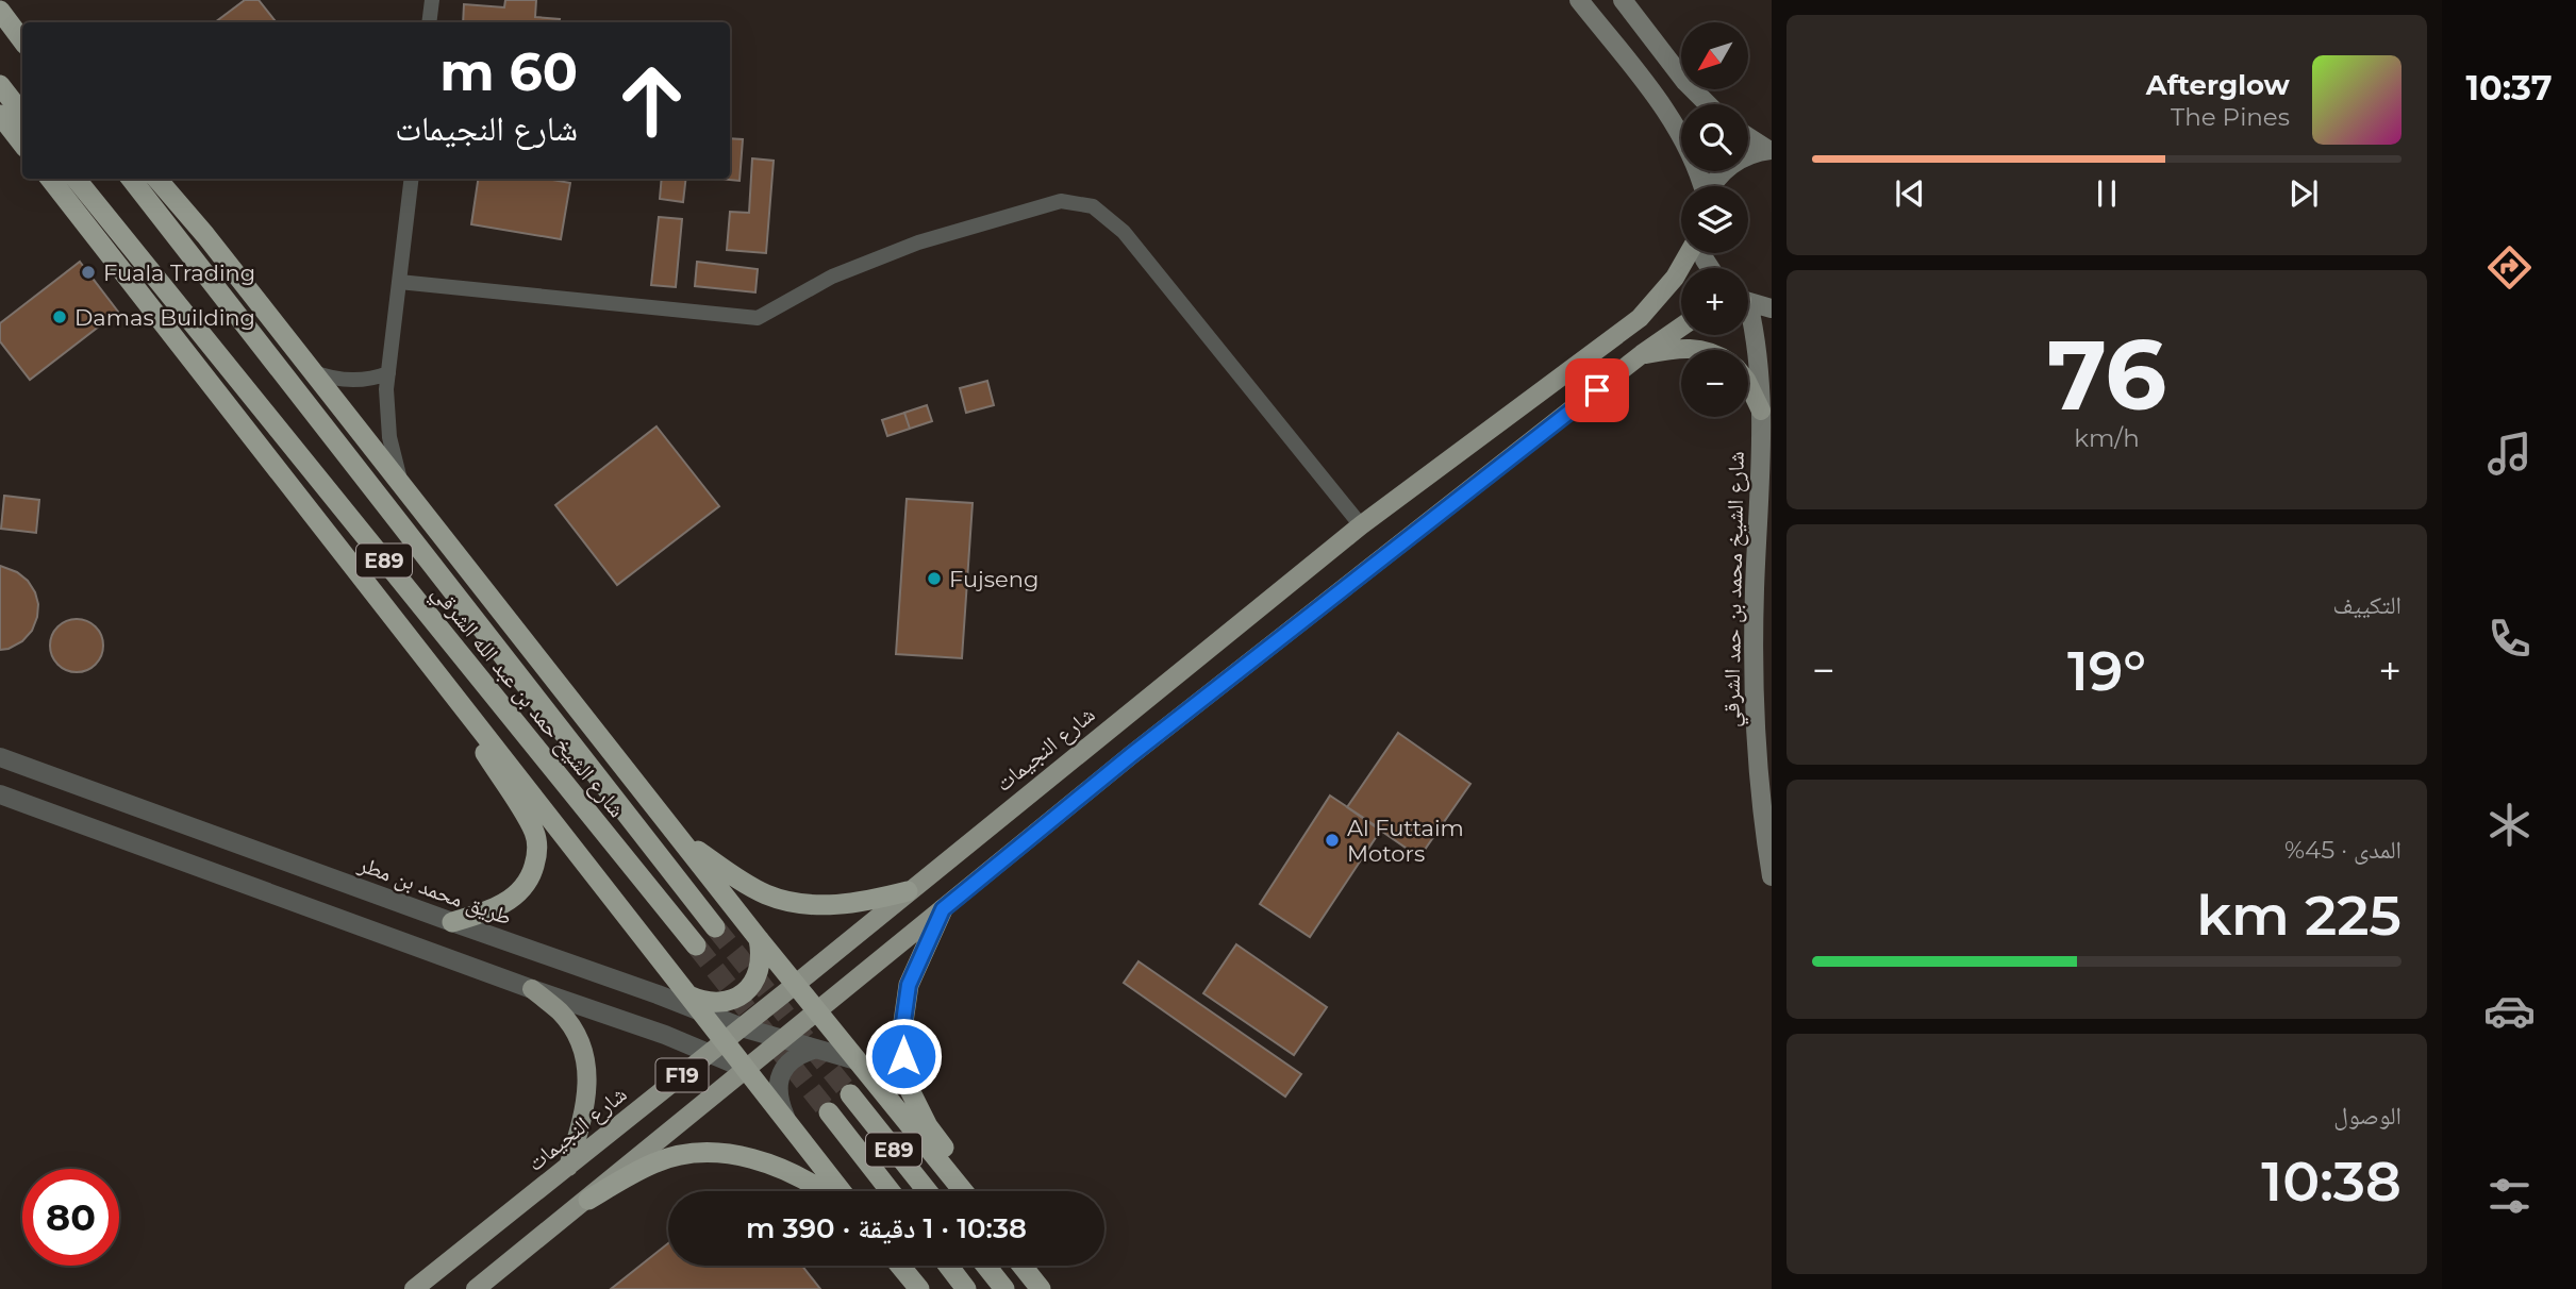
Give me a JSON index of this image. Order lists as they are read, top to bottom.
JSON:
{
  "streets": {
    "highway": ["E89", "شارع الشيخ حمد بن عبد الله الشرقي"],
    "main road": ["شارع الشيخ محمد بن حمد الشرقي", "شارع النجيمات", "F19"],
    "street": ["طريق محمد بن مطر"]
  },
  "crossings": [
    ["شارع النجيمات", "طريق محمد بن مطر"],
    ["طريق محمد بن مطر", "F19"]
  ],
  "places": [
    "Fuala Trading",
    "Damas Building",
    "Fujseng",
    "Al Futtaim Motors"
  ],
  "north": "bottom left",
  "page": {
    "tabs": "10:37",
    "map_buttons": ["+", "−"],
    "turn": ["60 m", "شارع النجيمات"],
    "song": ["Afterglow", "The Pines"],
    "tile": [
      ["76", "km/h"],
      "التكييف",
      ["المدى · 45%", "225 km"],
      ["الوصول", "10:38"]
    ],
    "heat": ["−", "19°", "+"],
    "limit": "80",
    "trip": "10:38 · 1 دقيقة · 390 m"
  }
}
